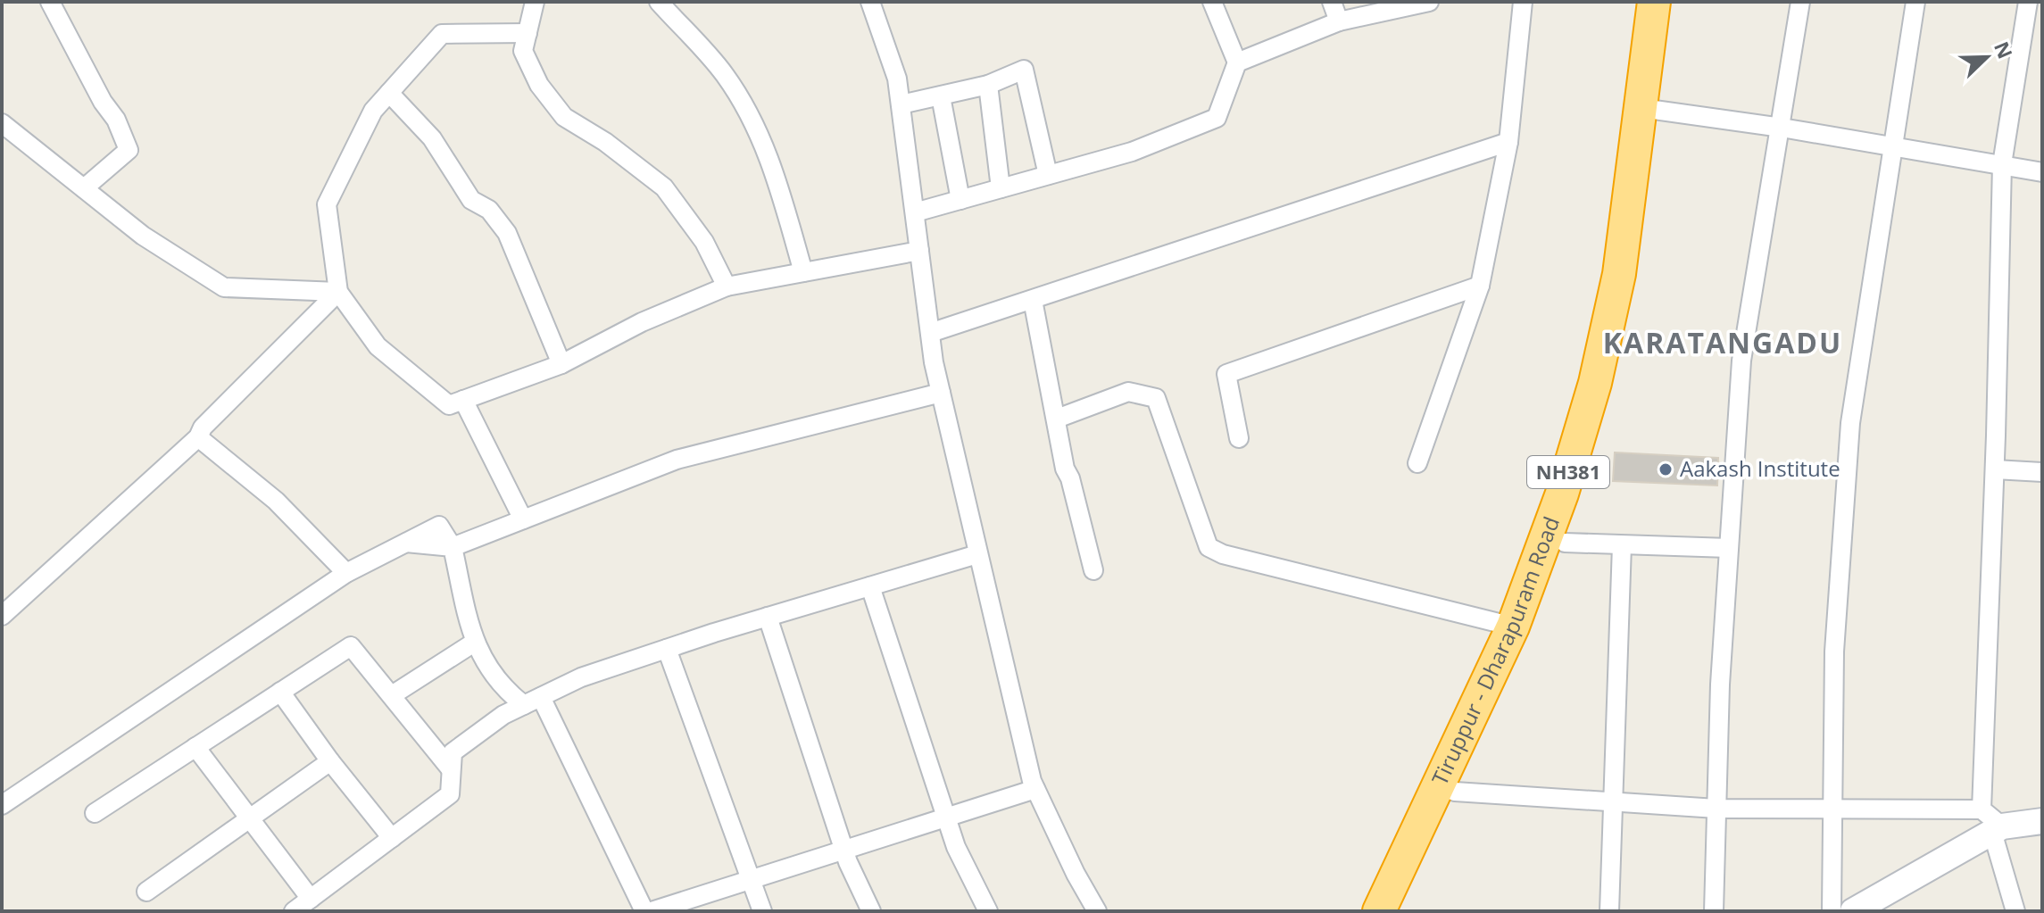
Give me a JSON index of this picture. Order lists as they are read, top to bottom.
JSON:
{
  "streets": {
    "highway": ["NH381", "Tiruppur - Dharapuram Road"]
  },
  "crossings": [
    ["NH381", "Tiruppur - Dharapuram Road"]
  ],
  "districts": ["KARATANGADU"],
  "places": ["Aakash Institute"],
  "north": "top right"
}
